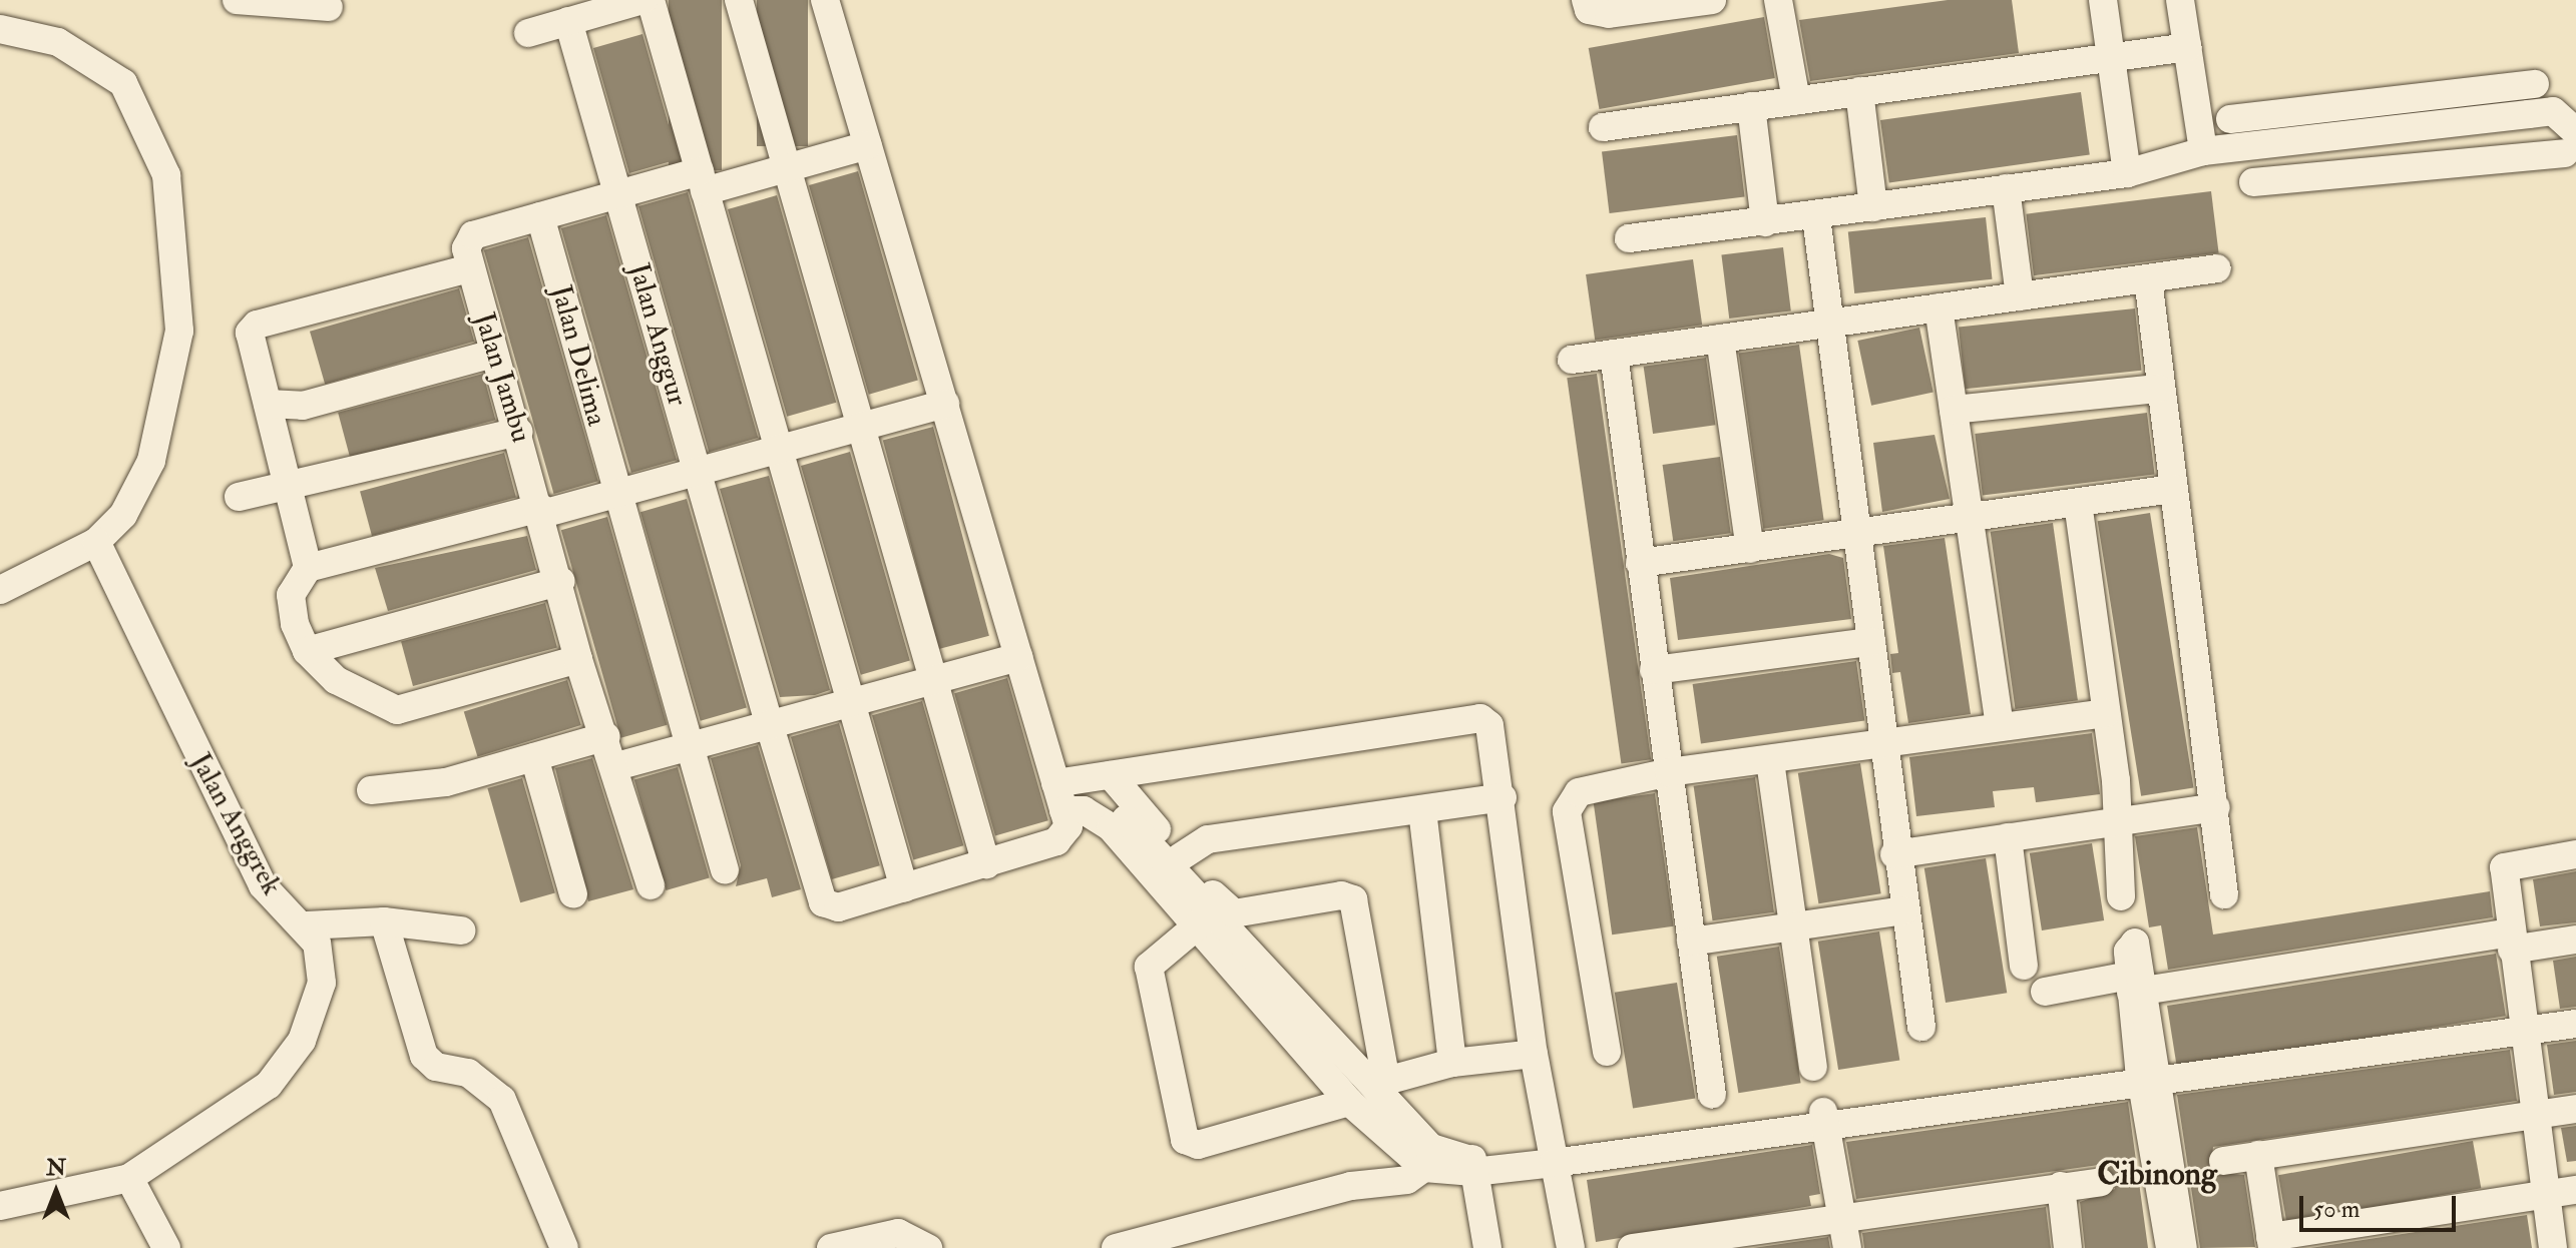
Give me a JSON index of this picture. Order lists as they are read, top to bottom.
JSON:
{
  "streets": {
    "street": [
      "Jalan Anggur",
      "Jalan Delima",
      "Jalan Jambu",
      "Jalan Anggrek"
    ]
  },
  "districts": ["Cibinong"],
  "scale_bar": "50 m",
  "north": "top"
}
